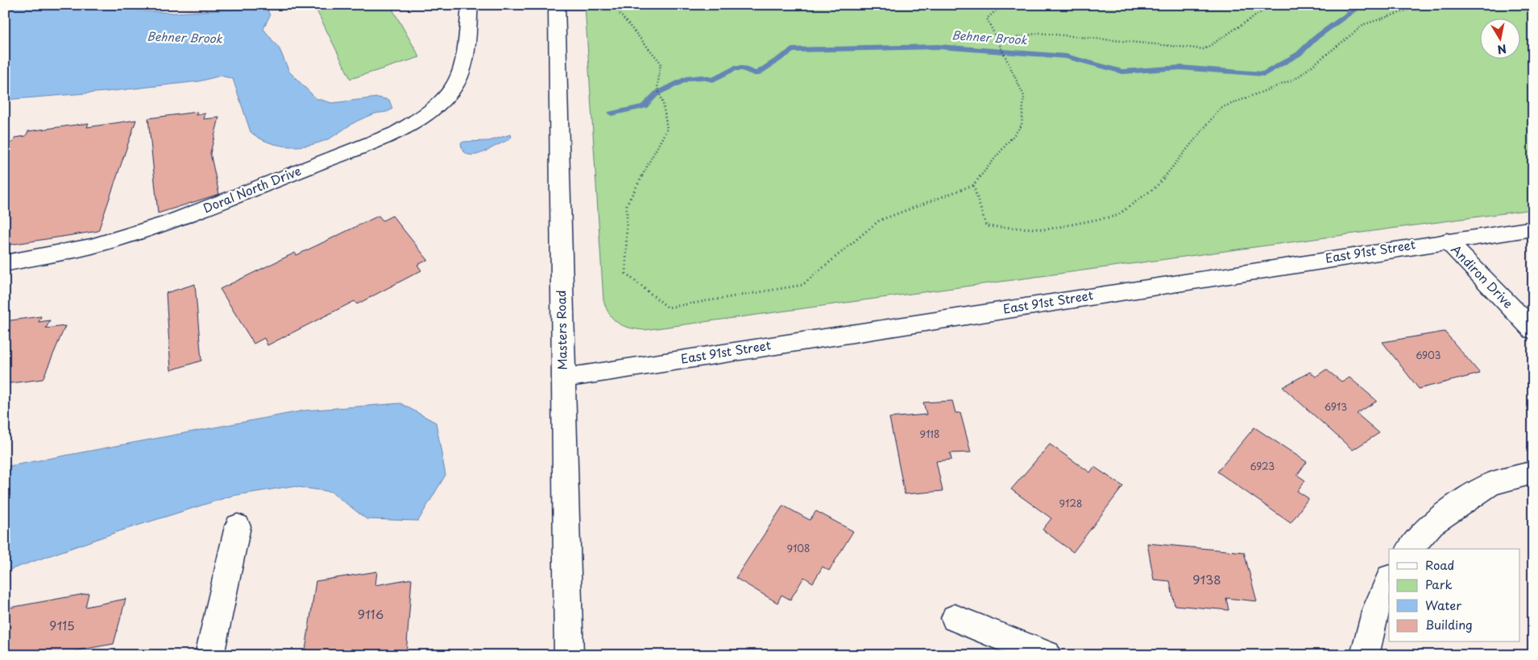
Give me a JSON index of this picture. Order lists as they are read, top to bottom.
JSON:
{
  "streets": {
    "street": [
      "Doral North Drive",
      "East 91st Street",
      "Andiron Drive",
      "Masters Road"
    ]
  },
  "crossings": [
    ["East 91st Street", "Andiron Drive"],
    ["East 91st Street", "Masters Road"]
  ],
  "water": ["Behner Brook"],
  "house_numbers": [
    "6903",
    "6913",
    "9118",
    "6923",
    "9128",
    "9108",
    "9138",
    "9116",
    "9115"
  ],
  "legend": [
    "Road",
    "Park",
    "Water",
    "Building"
  ],
  "north": "bottom"
}
